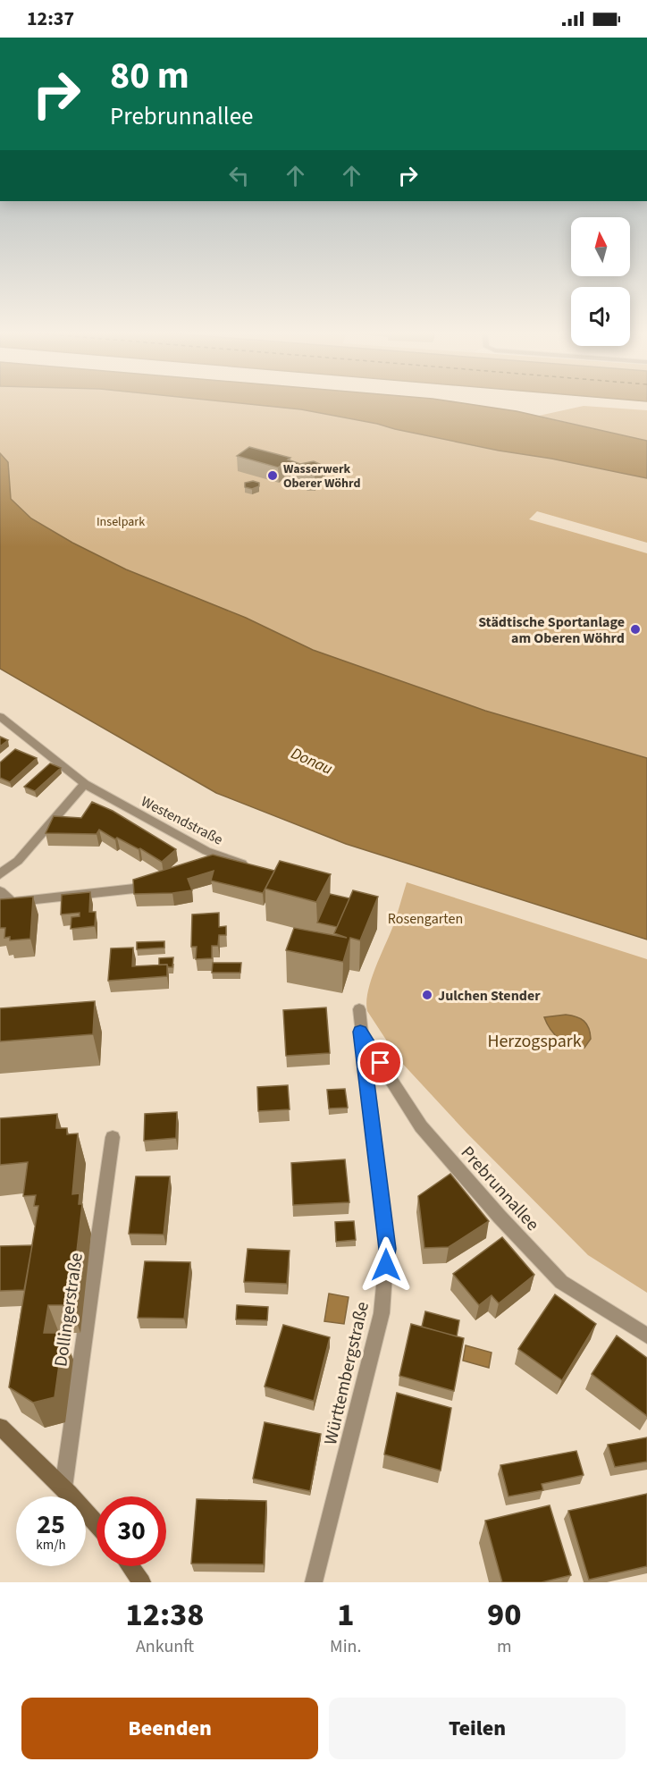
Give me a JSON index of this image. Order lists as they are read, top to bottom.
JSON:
{
  "streets": {
    "street": [
      "Westendstraße",
      "Prebrunnallee",
      "Dollingerstraße",
      "Württembergstraße"
    ]
  },
  "crossings": [
    ["Prebrunnallee", "Württembergstraße"]
  ],
  "water": ["Donau"],
  "parks": ["Inselpark", "Rosengarten", "Herzogspark"],
  "places": ["Wasserwerk Oberer Wöhrd", "Städtische Sportanlage am Oberen Wöhrd", "Julchen Stender"],
  "north": "top",
  "page": {
    "status": "12:37",
    "turn": ["80 m", "Prebrunnallee"],
    "speed": "25 km/h",
    "limit": "30",
    "eta": [
      "12:38",
      "Ankunft",
      "1",
      "Min.",
      "90",
      "m"
    ],
    "buttons": ["Beenden", "Teilen"]
  }
}
